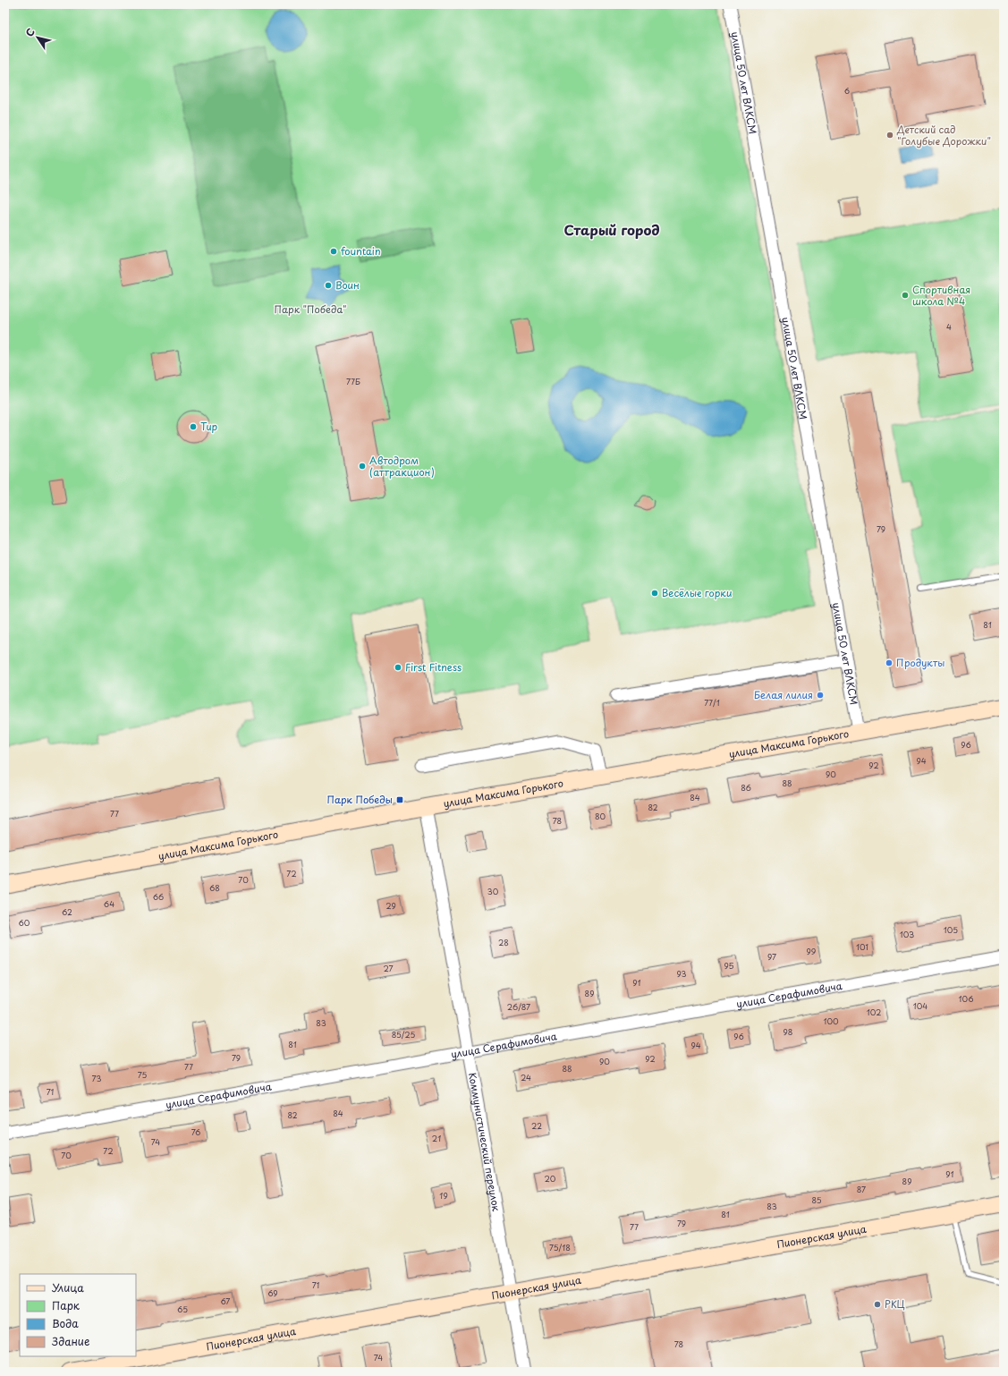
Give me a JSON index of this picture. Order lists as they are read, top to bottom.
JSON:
{
  "streets": {
    "street": [
      "улица 50 лет ВЛКСМ",
      "улица Максима Горького",
      "улица Серафимовича",
      "Коммунистический переулок",
      "Пионерская улица"
    ]
  },
  "crossings": [
    ["улица 50 лет ВЛКСМ", "улица Максима Горького"],
    ["улица Максима Горького", "Коммунистический переулок"],
    ["улица Серафимовича", "Коммунистический переулок"],
    ["Коммунистический переулок", "Пионерская улица"]
  ],
  "districts": ["Старый город"],
  "parks": ["Парк \"Победа\""],
  "places": {
    "other": [
      "Детский сад \"Голубые Дорожки\"",
      "fountain",
      "Воин",
      "Спортивная школа №4",
      "Тир",
      "Автодром (аттракцион)",
      "Весёлые горки",
      "Продукты",
      "First Fitness",
      "Белая лилия",
      "РКЦ"
    ],
    "transit": ["Парк Победы"]
  },
  "house_numbers": [
    "6",
    "4",
    "77Б",
    "79",
    "81",
    "77/1",
    "96",
    "94",
    "92",
    "90",
    "88",
    "86",
    "84",
    "82",
    "77",
    "80",
    "78",
    "72",
    "70",
    "68",
    "30",
    "66",
    "64",
    "29",
    "62",
    "60",
    "105",
    "103",
    "28",
    "101",
    "99",
    "97",
    "95",
    "27",
    "93",
    "91",
    "89",
    "106",
    "104",
    "26/87",
    "102",
    "100",
    "83",
    "98",
    "85/25",
    "96",
    "81",
    "94",
    "79",
    "92",
    "90",
    "77",
    "88",
    "75",
    "24",
    "73",
    "71",
    "84",
    "82",
    "22",
    "76",
    "21",
    "74",
    "72",
    "70",
    "91",
    "20",
    "89",
    "87",
    "19",
    "85",
    "83",
    "81",
    "79",
    "77",
    "75/18",
    "71",
    "69",
    "67",
    "65",
    "78",
    "74"
  ],
  "legend": [
    "Улица",
    "Парк",
    "Вода",
    "Здание"
  ],
  "north": "top left"
}
